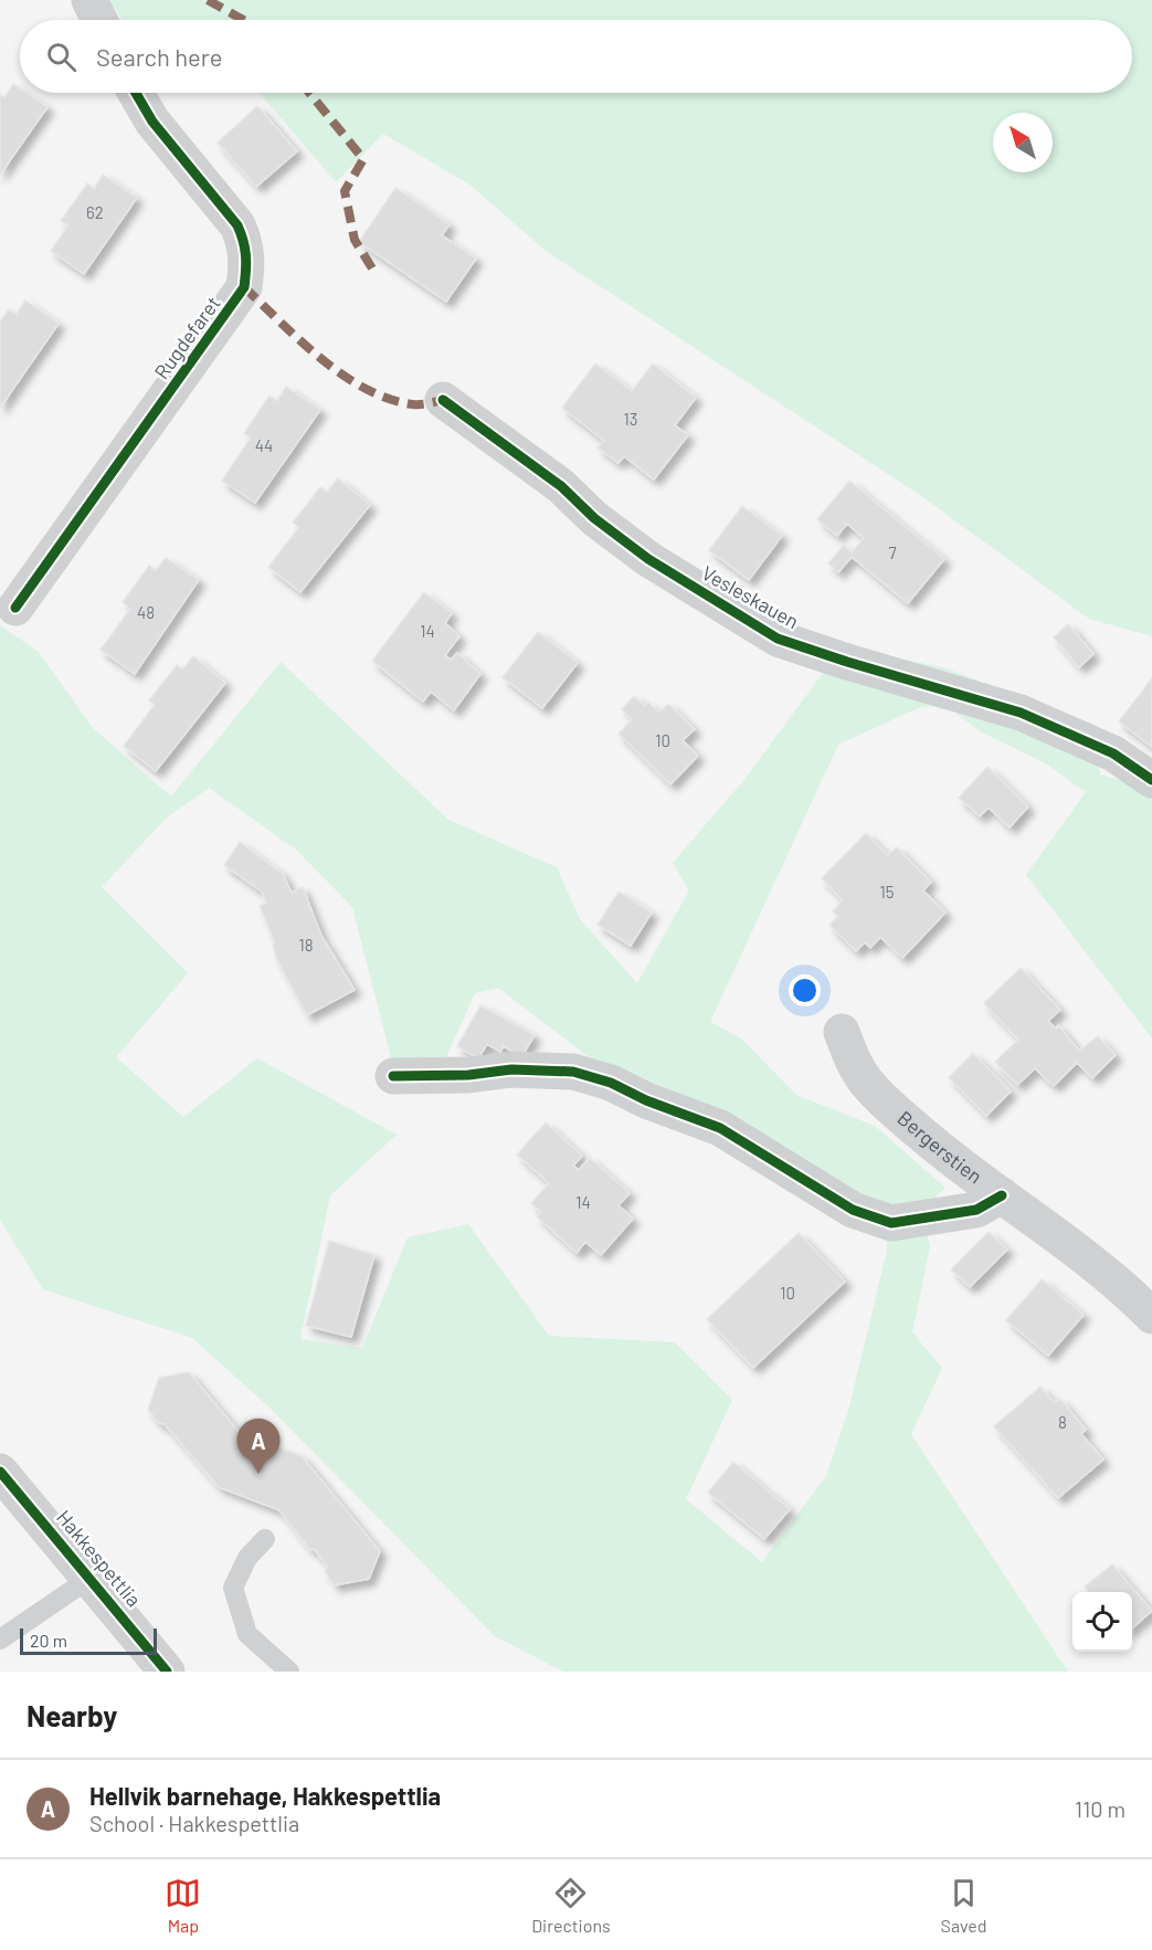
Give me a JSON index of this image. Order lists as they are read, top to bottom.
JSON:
{
  "streets": {
    "street": [
      "Rugdefaret",
      "Vesleskauen",
      "Bergerstien",
      "Hakkespettlia"
    ]
  },
  "house_numbers": [
    "62",
    "13",
    "44",
    "7",
    "48",
    "14",
    "10",
    "15",
    "18",
    "14",
    "10",
    "8"
  ],
  "scale_bar": "20 m",
  "north": "top left",
  "page": {
    "search": "Search here",
    "pins": "A",
    "scale": "20 m",
    "heading": "Nearby",
    "list": [
      {
        "mark": "A",
        "name": "Hellvik barnehage, Hakkespettlia",
        "note": "School · Hakkespettlia",
        "value": "110 m"
      }
    ],
    "nav": ["Map", "Directions", "Saved"]
  }
}
